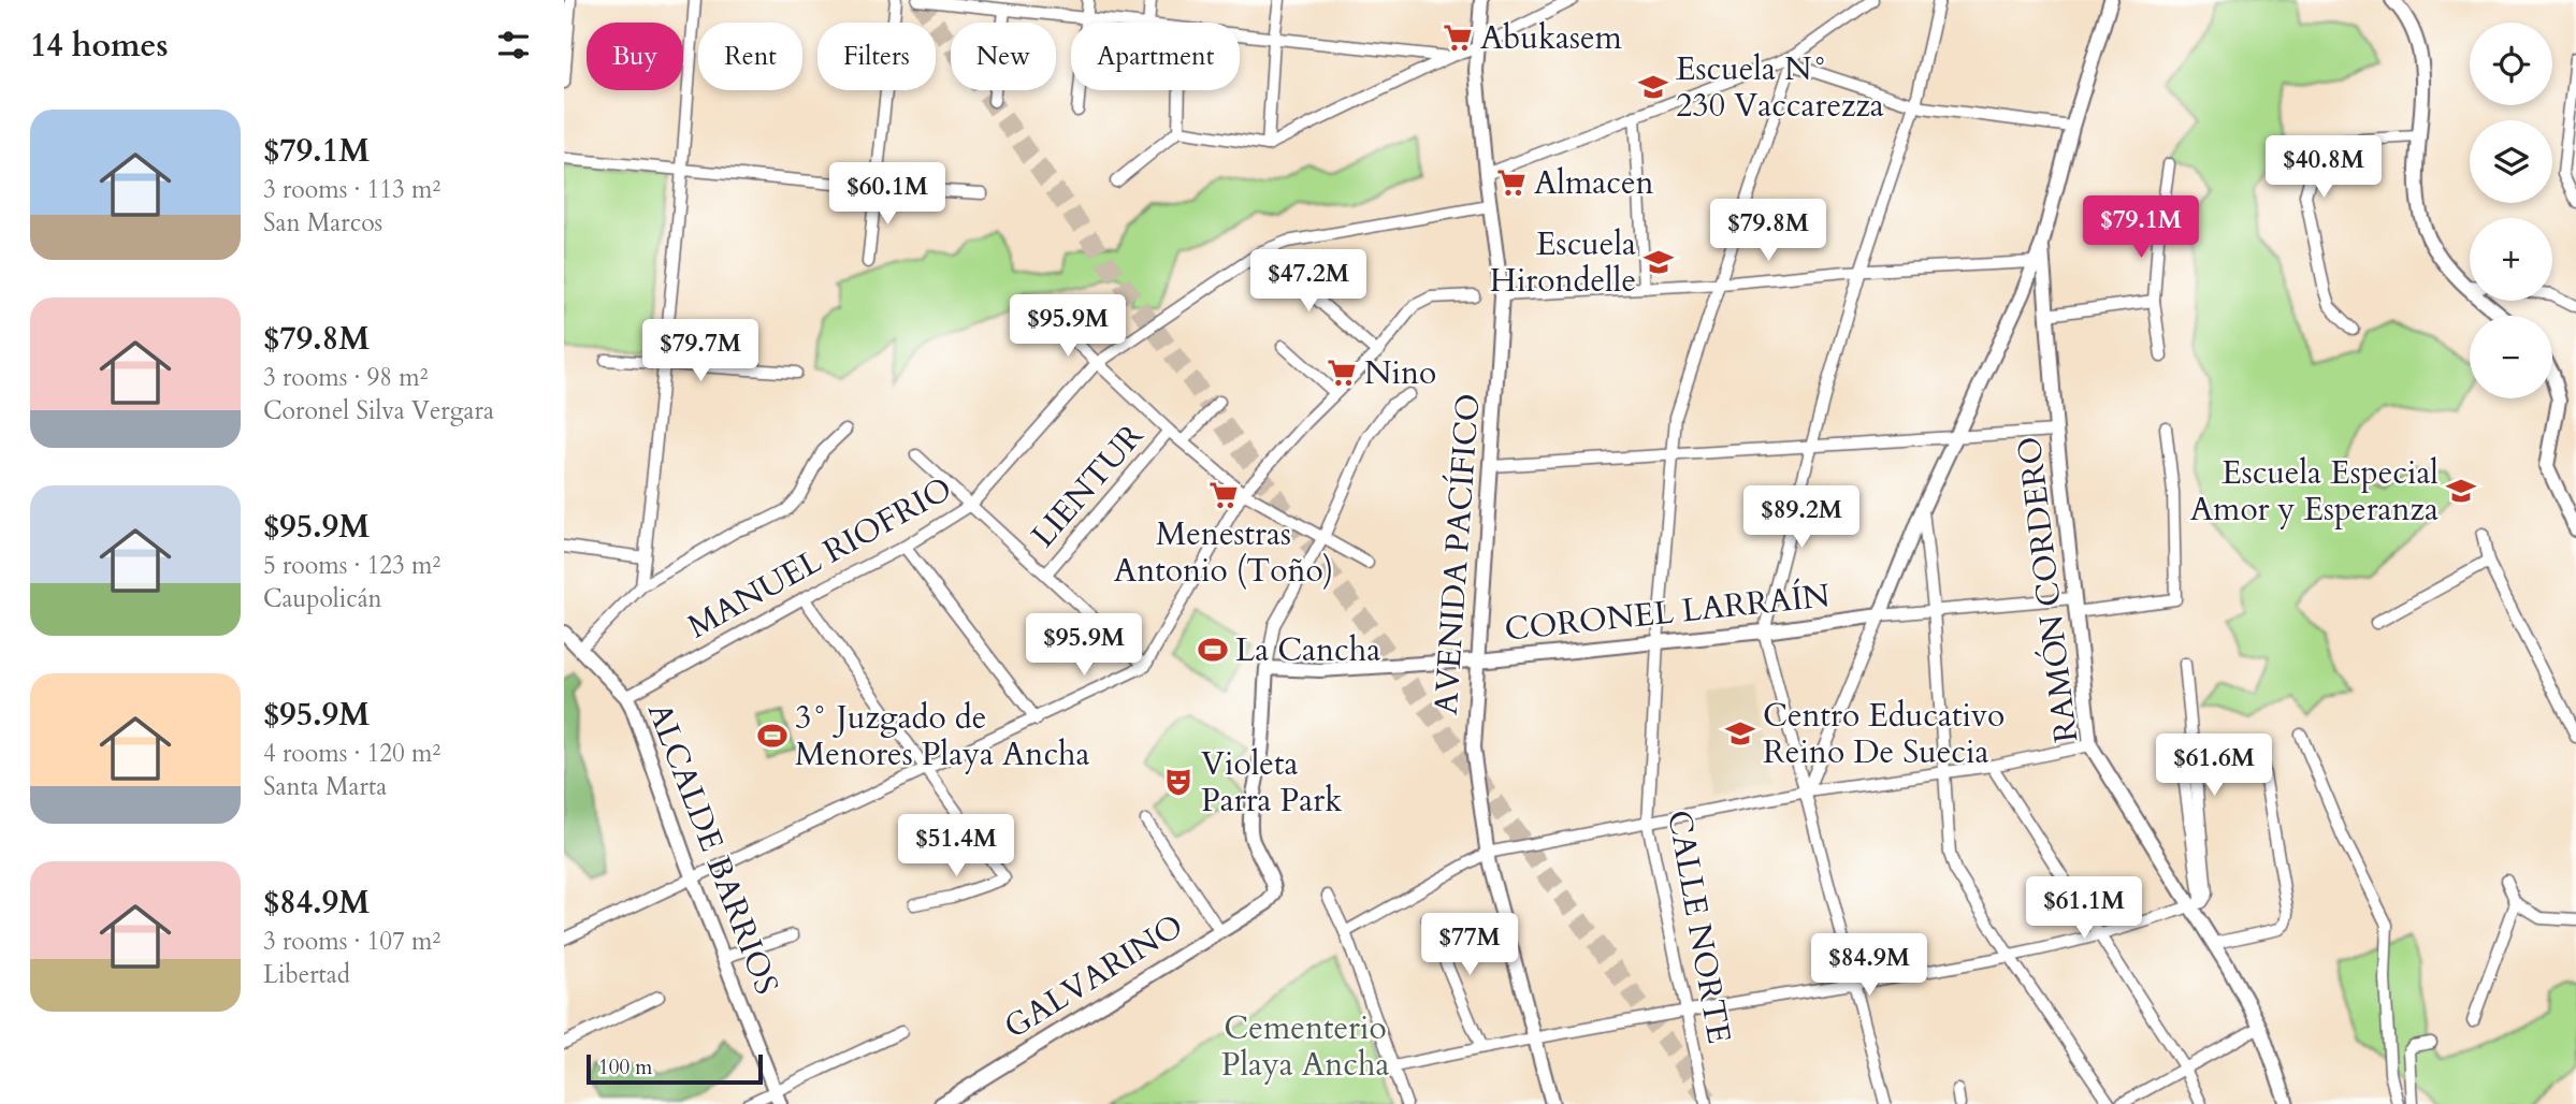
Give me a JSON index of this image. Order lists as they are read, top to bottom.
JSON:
{
  "streets": {
    "street": [
      "LIENTUR",
      "AVENIDA PACÍFICO",
      "MANUEL RIOFRIO",
      "RAMÓN CORDERO",
      "CORONEL LARRAÍN",
      "ALCALDE BARRIOS",
      "CALLE NORTE",
      "GALVARINO"
    ]
  },
  "crossings": [
    ["AVENIDA PACÍFICO", "MANUEL RIOFRIO"],
    ["AVENIDA PACÍFICO", "CORONEL LARRAÍN"],
    ["MANUEL RIOFRIO", "ALCALDE BARRIOS"],
    ["RAMÓN CORDERO", "CORONEL LARRAÍN"],
    ["CORONEL LARRAÍN", "CALLE NORTE"],
    ["CORONEL LARRAÍN", "GALVARINO"]
  ],
  "parks": ["Cementerio Playa Ancha"],
  "places": {
    "supermarket": [
      "Abukasem",
      "Almacen",
      "Nino",
      "Menestras Antonio (Toño)"
    ],
    "school or university": [
      "Escuela N° 230 Vaccarezza",
      "Escuela Hirondelle",
      "Escuela Especial Amor y Esperanza",
      "Centro Educativo Reino De Suecia"
    ],
    "sports": ["La Cancha", "3° Juzgado de Menores Playa Ancha"],
    "theatre": ["Violeta Parra Park"]
  },
  "scale_bar": "100 m",
  "page": {
    "heading": "14 homes",
    "map_buttons": ["+", "−"],
    "chip": [
      "Buy",
      "Rent",
      "Filters",
      "New",
      "Apartment"
    ],
    "list": [
      {
        "name": "$79.1M",
        "note": "3 rooms · 113 m² · San Marcos"
      },
      {
        "name": "$79.8M",
        "note": "3 rooms · 98 m² · Coronel Silva Vergara"
      },
      {
        "name": "$95.9M",
        "note": "5 rooms · 123 m² · Caupolicán"
      },
      {
        "name": "$95.9M",
        "note": "4 rooms · 120 m² · Santa Marta"
      },
      {
        "name": "$84.9M",
        "note": "3 rooms · 107 m² · Libertad"
      }
    ],
    "price": [
      "$40.8M",
      "$60.1M",
      "$79.1M",
      "$79.8M",
      "$47.2M",
      "$95.9M",
      "$79.7M",
      "$89.2M",
      "$95.9M",
      "$61.6M",
      "$51.4M",
      "$61.1M",
      "$77M",
      "$84.9M"
    ],
    "scale": "100 m"
  }
}
